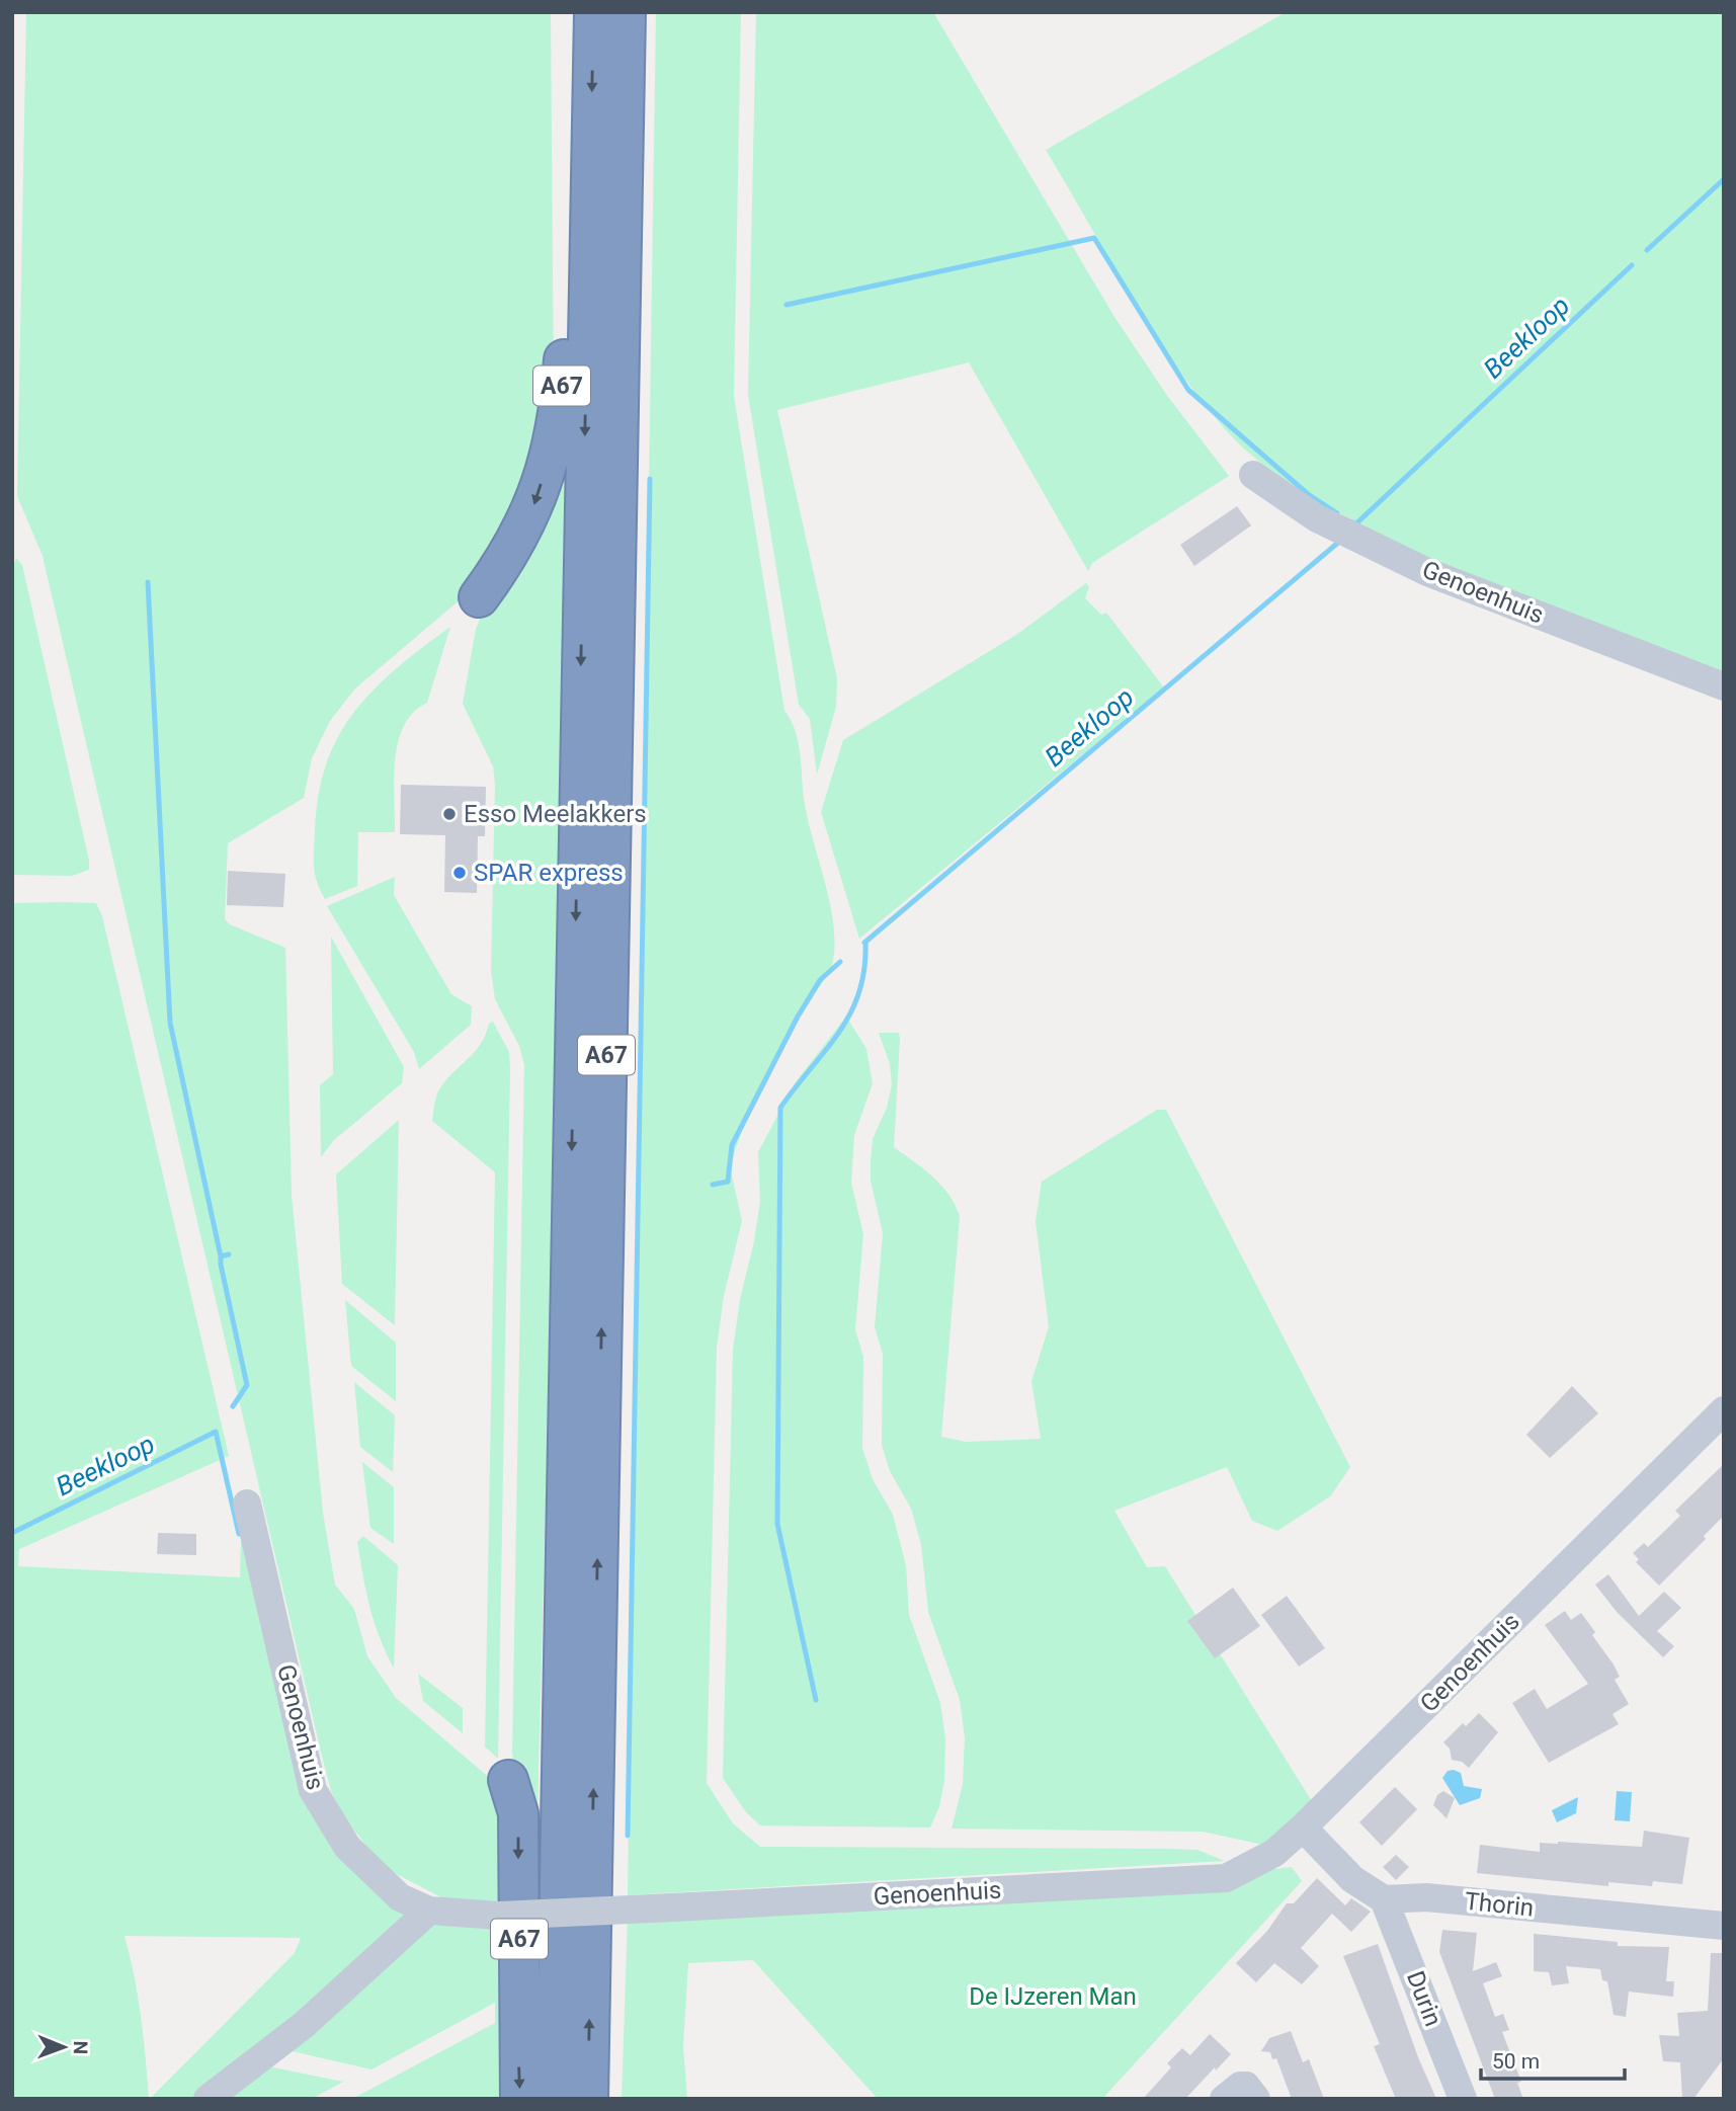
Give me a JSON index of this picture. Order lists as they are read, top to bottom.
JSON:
{
  "streets": {
    "highway": ["A67"],
    "street": ["Genoenhuis", "Thorin", "Durin"]
  },
  "crossings": [
    ["Thorin", "Durin"]
  ],
  "water": ["Beekloop"],
  "parks": ["De IJzeren Man"],
  "places": ["Esso Meelakkers", "SPAR express"],
  "scale_bar": "50 m",
  "north": "right"
}
